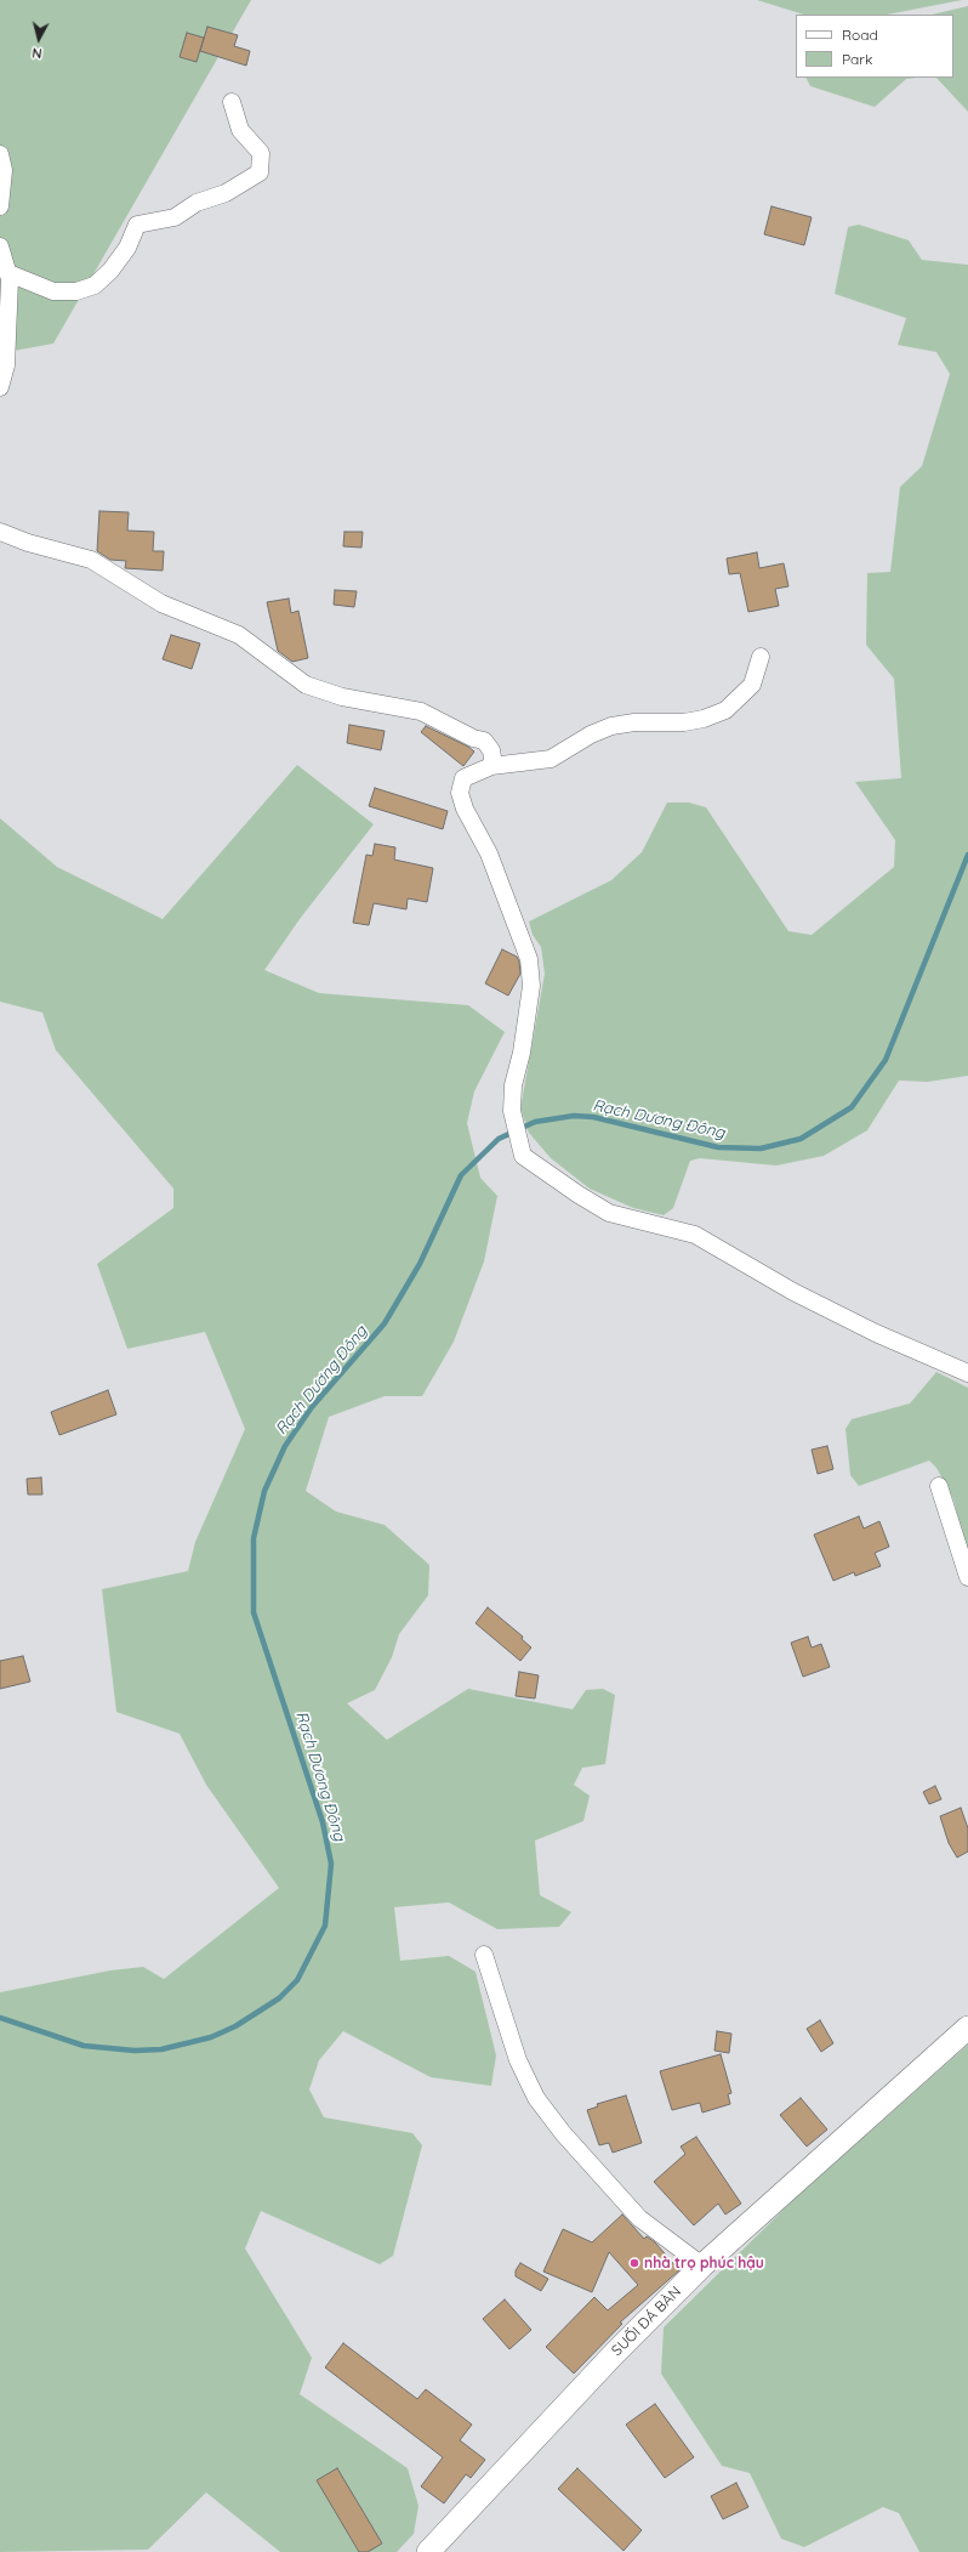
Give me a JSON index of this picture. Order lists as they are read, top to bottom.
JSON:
{
  "streets": {
    "street": ["SUỐI ĐÁ BÀN"]
  },
  "water": ["Rạch Dương Đông"],
  "places": ["nhà trọ phúc hậu"],
  "legend": ["Road", "Park"],
  "north": "bottom"
}
